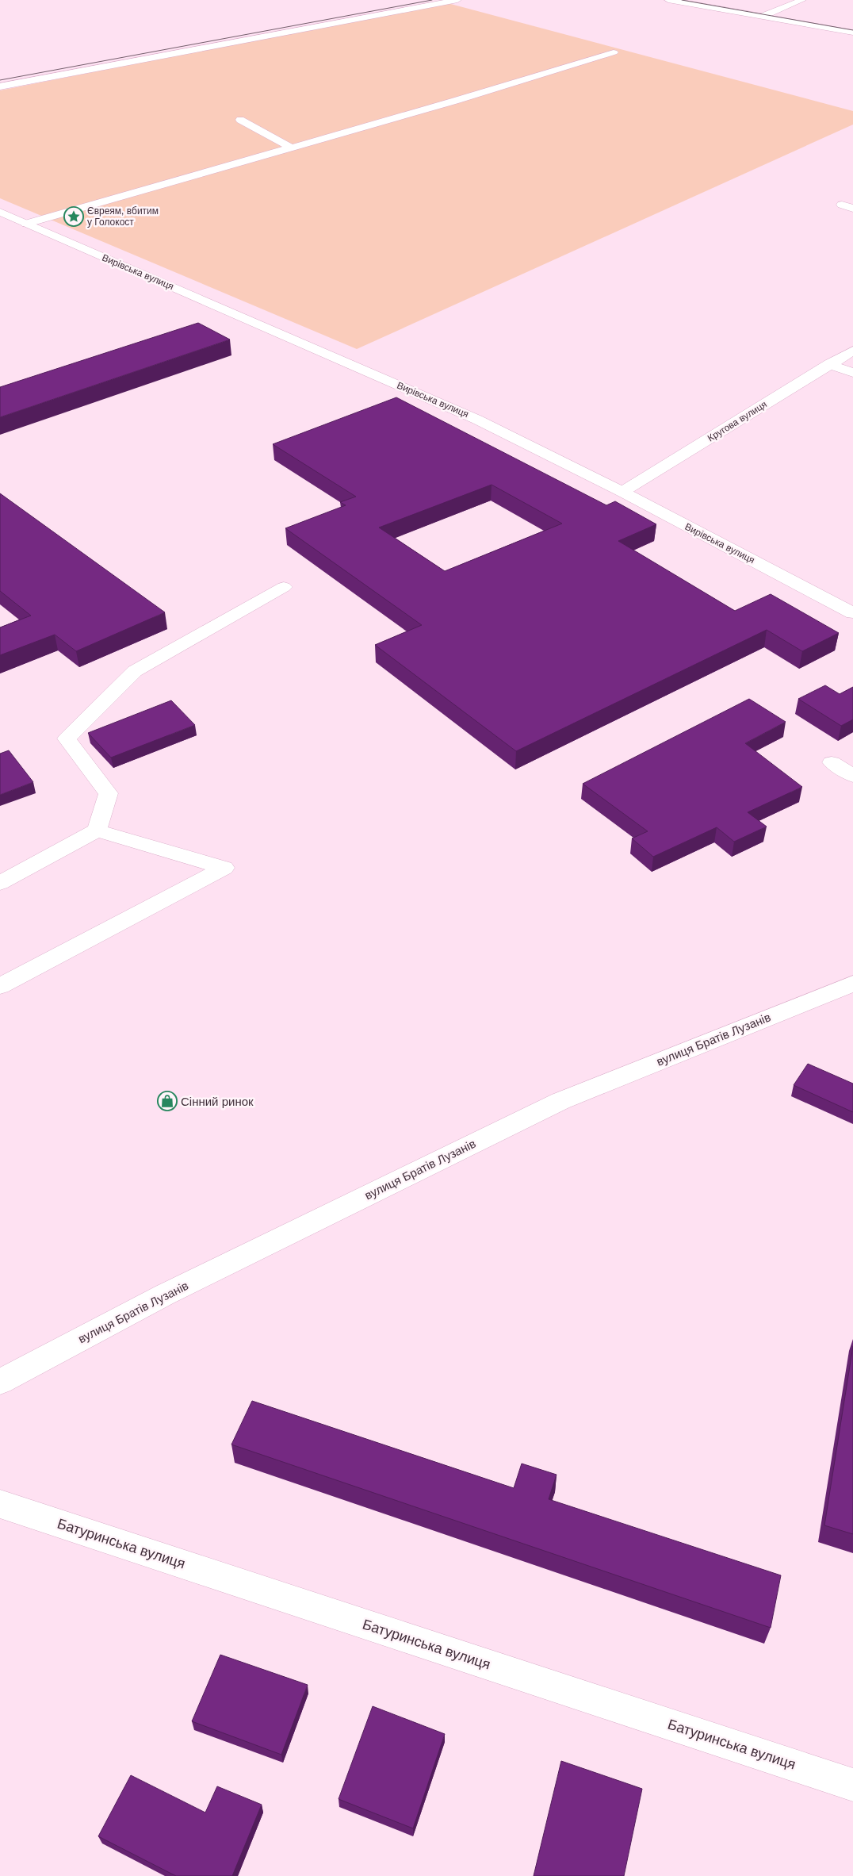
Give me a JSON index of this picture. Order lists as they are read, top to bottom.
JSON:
{
  "streets": {
    "street": [
      "Вирівська вулиця",
      "Кругова вулиця",
      "вулиця Братів Лузанів",
      "Батуринська вулиця"
    ]
  },
  "crossings": [
    ["Вирівська вулиця", "Кругова вулиця"]
  ],
  "places": {
    "place": ["Євреям, вбитим у Голокост"],
    "shop": ["Сінний ринок"]
  }
}
